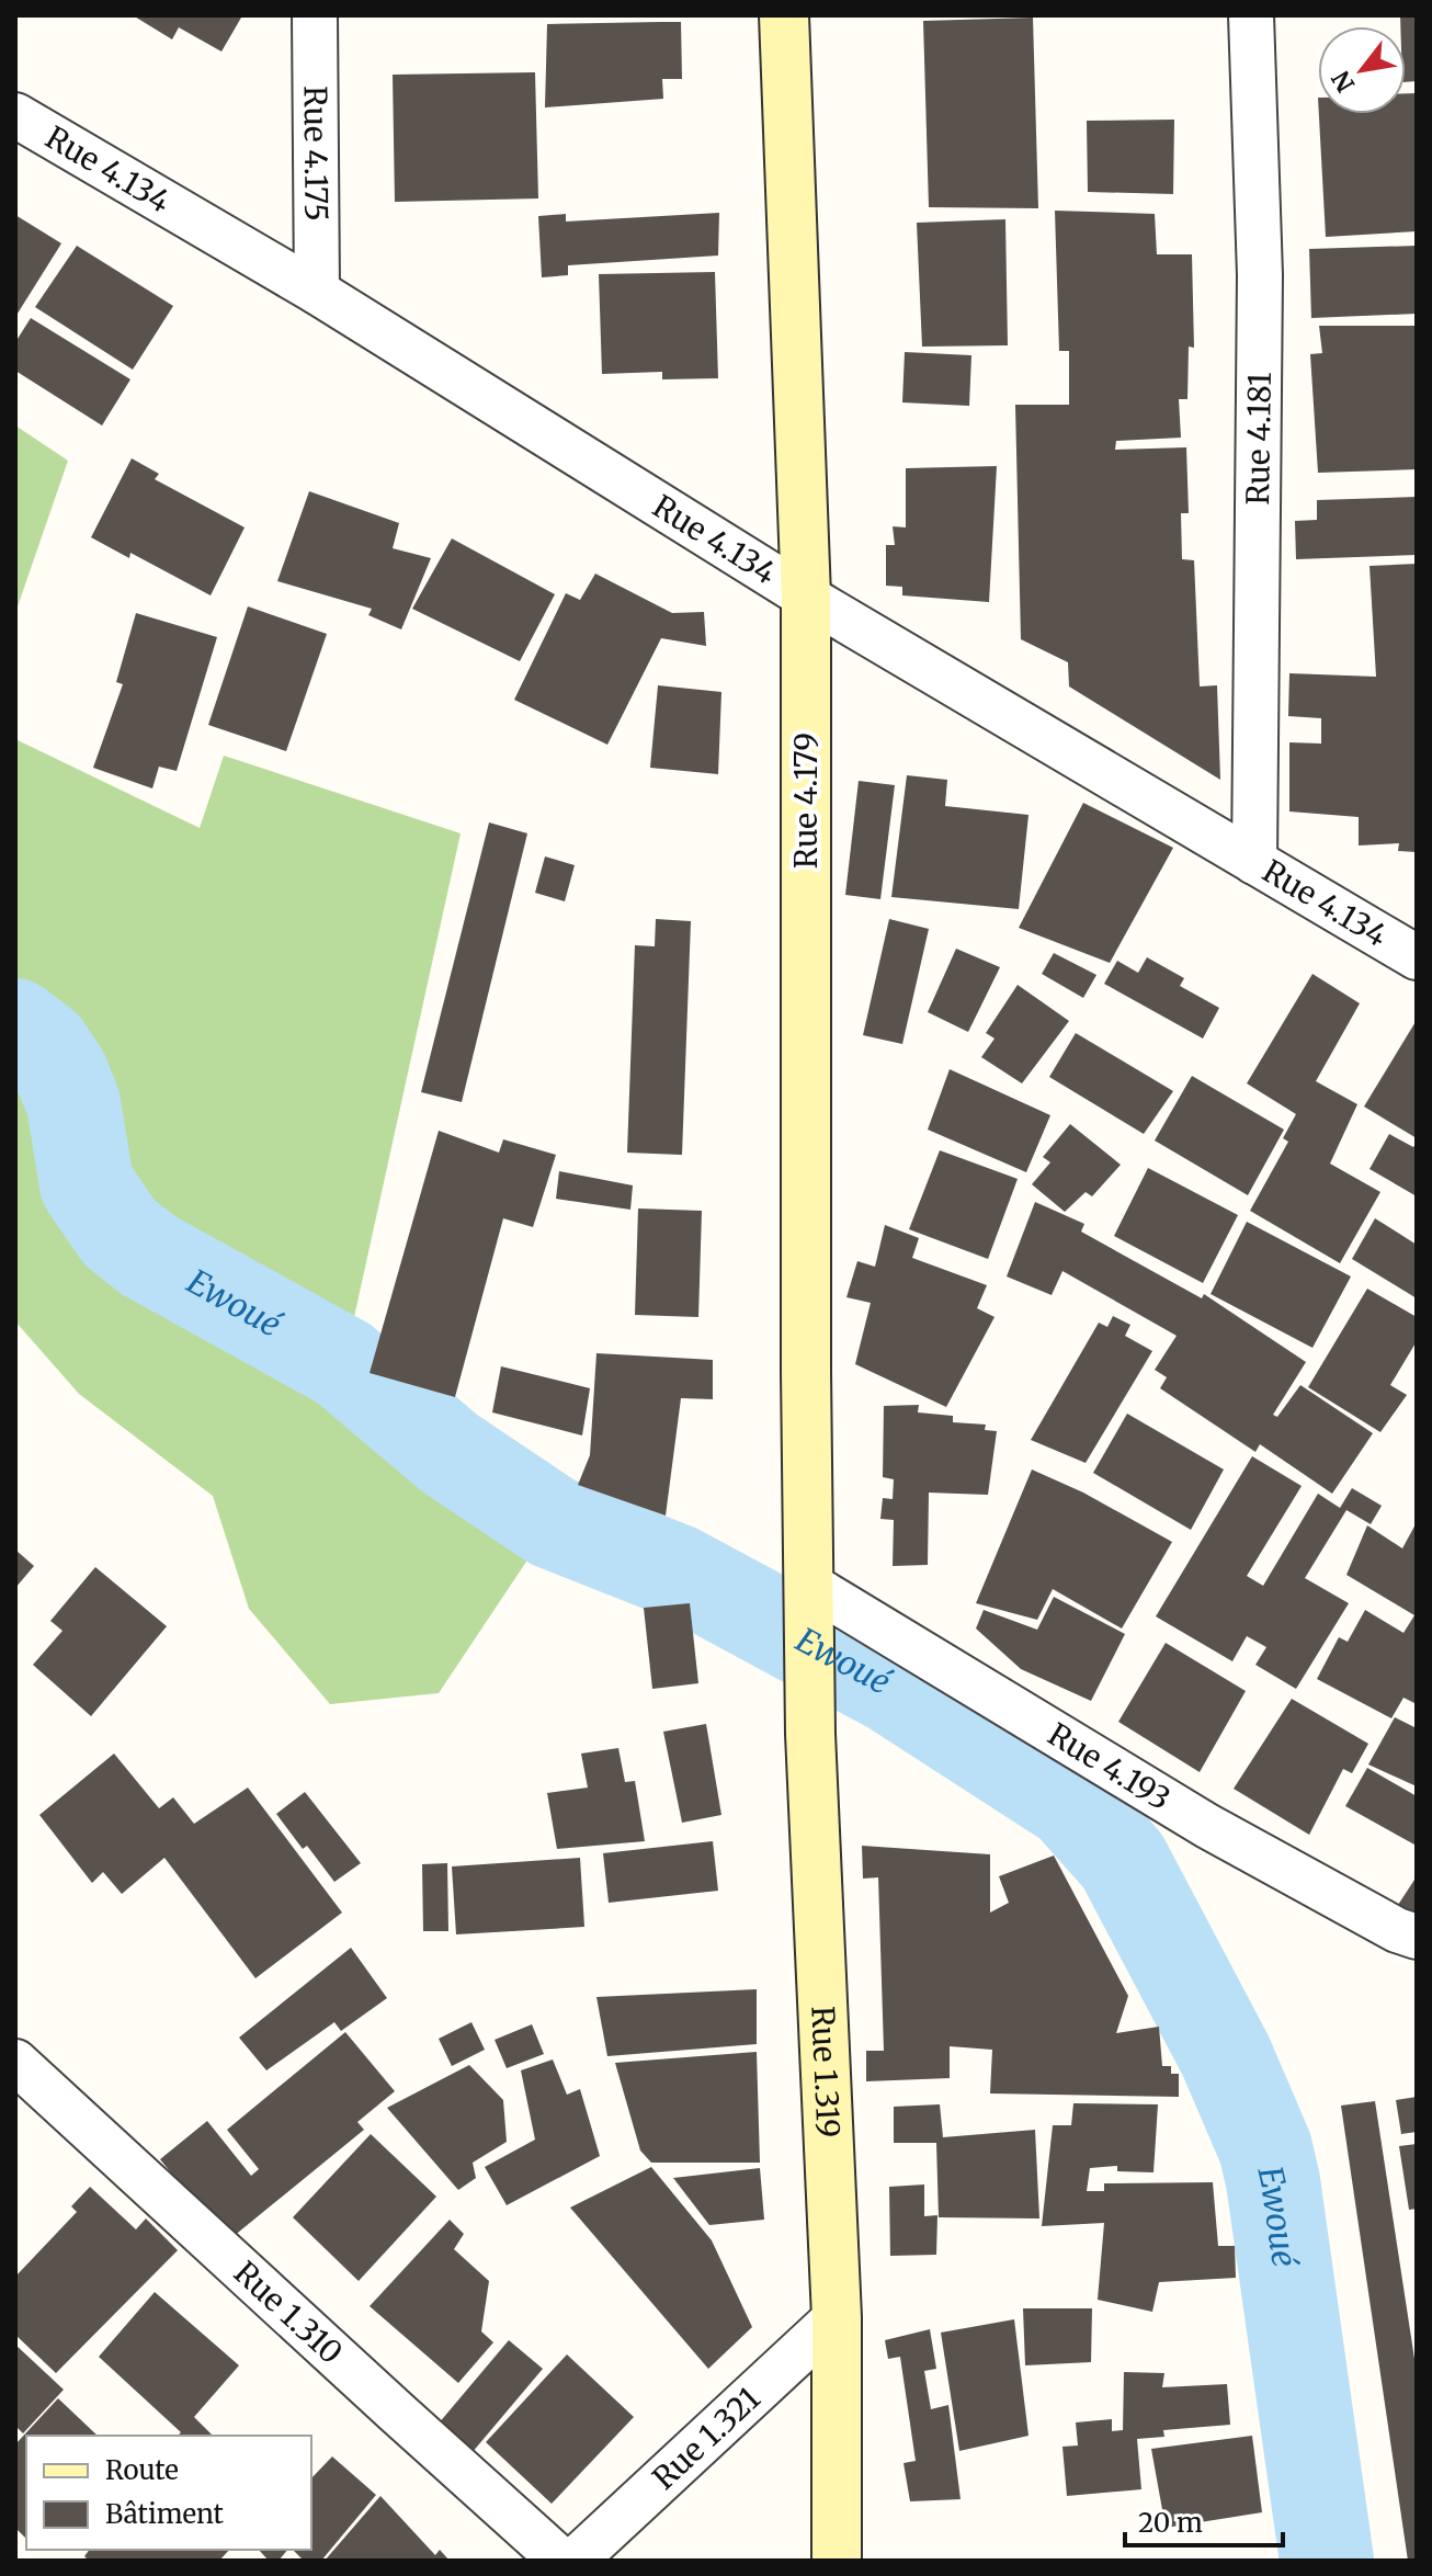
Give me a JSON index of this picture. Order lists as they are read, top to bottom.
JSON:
{
  "streets": {
    "street": [
      "Rue 4.175",
      "Rue 4.134",
      "Rue 4.181",
      "Rue 4.179",
      "Rue 4.193",
      "Rue 1.319",
      "Rue 1.310",
      "Rue 1.321"
    ]
  },
  "crossings": [
    ["Rue 4.175", "Rue 4.134"],
    ["Rue 4.134", "Rue 4.181"],
    ["Rue 4.134", "Rue 4.179"],
    ["Rue 4.179", "Rue 4.193"],
    ["Rue 4.179", "Rue 1.319"],
    ["Rue 4.193", "Rue 1.319"],
    ["Rue 1.319", "Rue 1.321"]
  ],
  "water": ["Ewoué"],
  "legend": ["Route", "Bâtiment"],
  "scale_bar": "20 m",
  "north": "bottom left"
}
